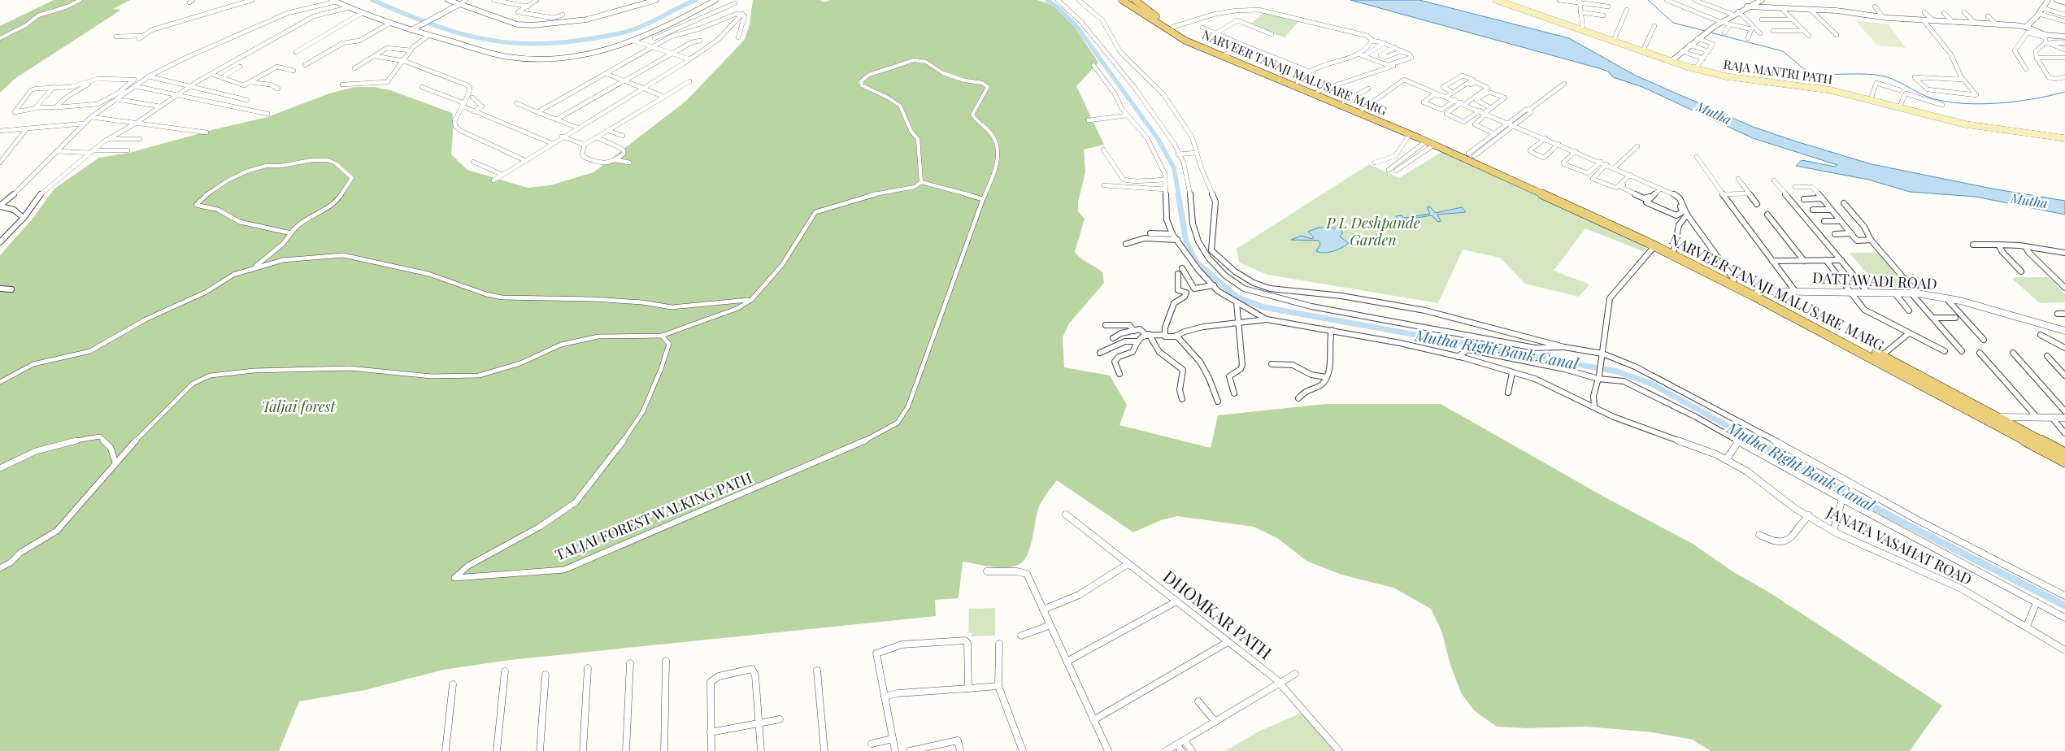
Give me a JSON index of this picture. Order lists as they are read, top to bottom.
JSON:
{
  "streets": {
    "main road": ["RAJA MANTRI PATH", "NARVEER TANAJI MALUSARE MARG"],
    "street": [
      "DATTAWADI ROAD",
      "TALJAI FOREST WALKING PATH",
      "JANATA VASAHAT ROAD",
      "DHOMKAR PATH"
    ]
  },
  "crossings": [
    ["NARVEER TANAJI MALUSARE MARG", "DATTAWADI ROAD"]
  ],
  "water": ["Mutha", "Mutha Right Bank Canal"],
  "parks": ["P L Deshpande Garden", "Taljai forest"]
}
